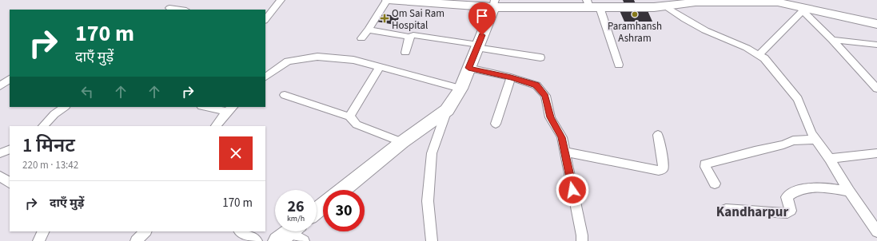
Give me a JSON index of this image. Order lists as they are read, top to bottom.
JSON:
{
  "districts": ["Kandharpur"],
  "places": {
    "other": ["Paramhansh Ashram"],
    "health": ["Om Sai Ram Hospital"]
  },
  "page": {
    "turn": ["170 m", "दाएँ मुड़ें"],
    "heading": ["1 मिनट", "220 m · 13:42"],
    "list": [
      {
        "name": "दाएँ मुड़ें",
        "value": "170 m"
      }
    ],
    "speed": "26 km/h",
    "limit": "30"
  }
}
